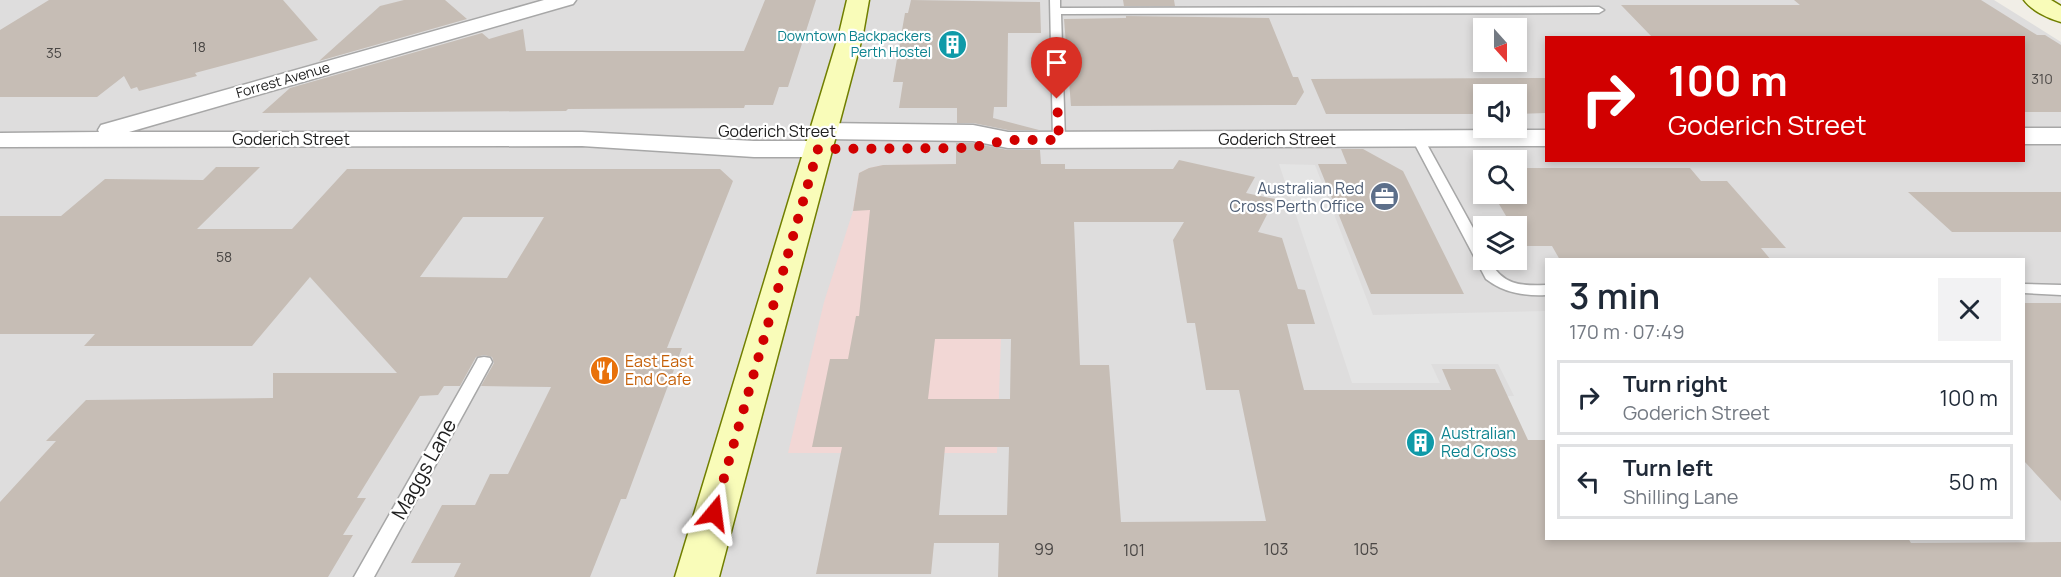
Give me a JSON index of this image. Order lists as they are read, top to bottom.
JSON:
{
  "streets": {
    "street": ["Forrest Avenue", "Goderich Street"],
    "lane": ["Maggs Lane"]
  },
  "crossings": [
    ["Forrest Avenue", "Goderich Street"]
  ],
  "places": {
    "building": ["Downtown Backpackers Perth Hostel", "Australian Red Cross"],
    "office": ["Australian Red Cross Perth Office"],
    "restaurant": ["East East End Cafe"]
  },
  "house_numbers": [
    "18",
    "35",
    "310",
    "58",
    "99",
    "103",
    "105",
    "101"
  ],
  "north": "bottom",
  "page": {
    "turn": ["100 m", "Goderich Street"],
    "heading": ["3 min", "170 m · 07:49"],
    "list": [
      {
        "name": "Turn right",
        "note": "Goderich Street",
        "value": "100 m"
      },
      {
        "name": "Turn left",
        "note": "Shilling Lane",
        "value": "50 m"
      }
    ]
  }
}
